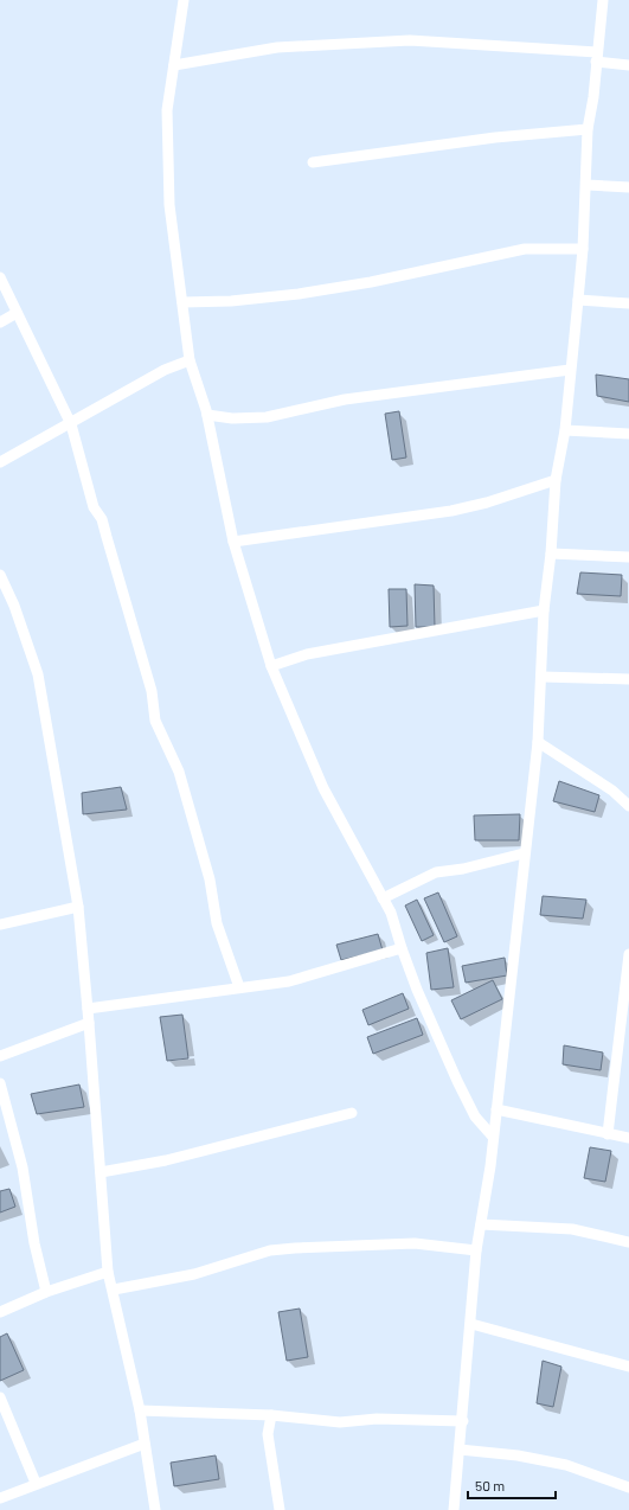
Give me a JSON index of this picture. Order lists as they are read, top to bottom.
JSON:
{
  "scale_bar": "50 m"
}
